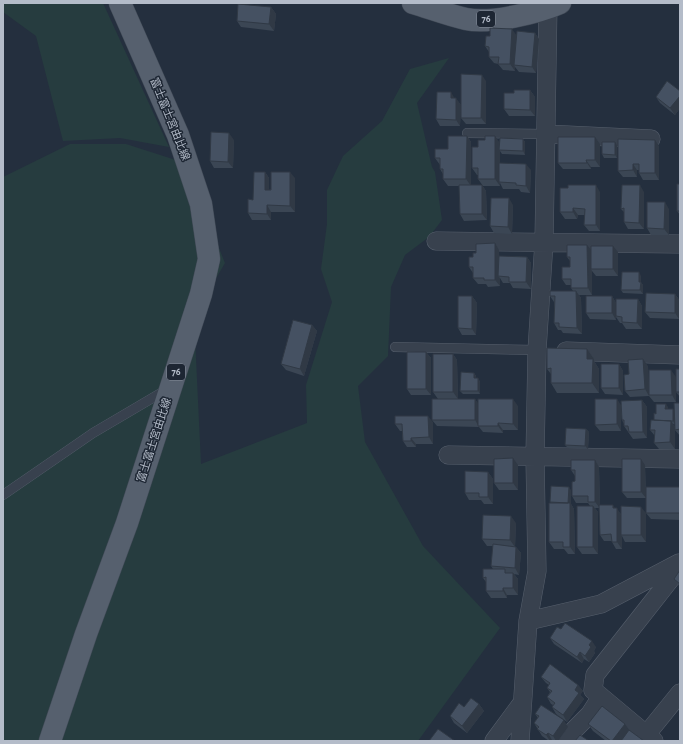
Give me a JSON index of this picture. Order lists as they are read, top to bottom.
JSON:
{
  "streets": {
    "main road": ["76", "富士富士宮由比線"]
  }
}
